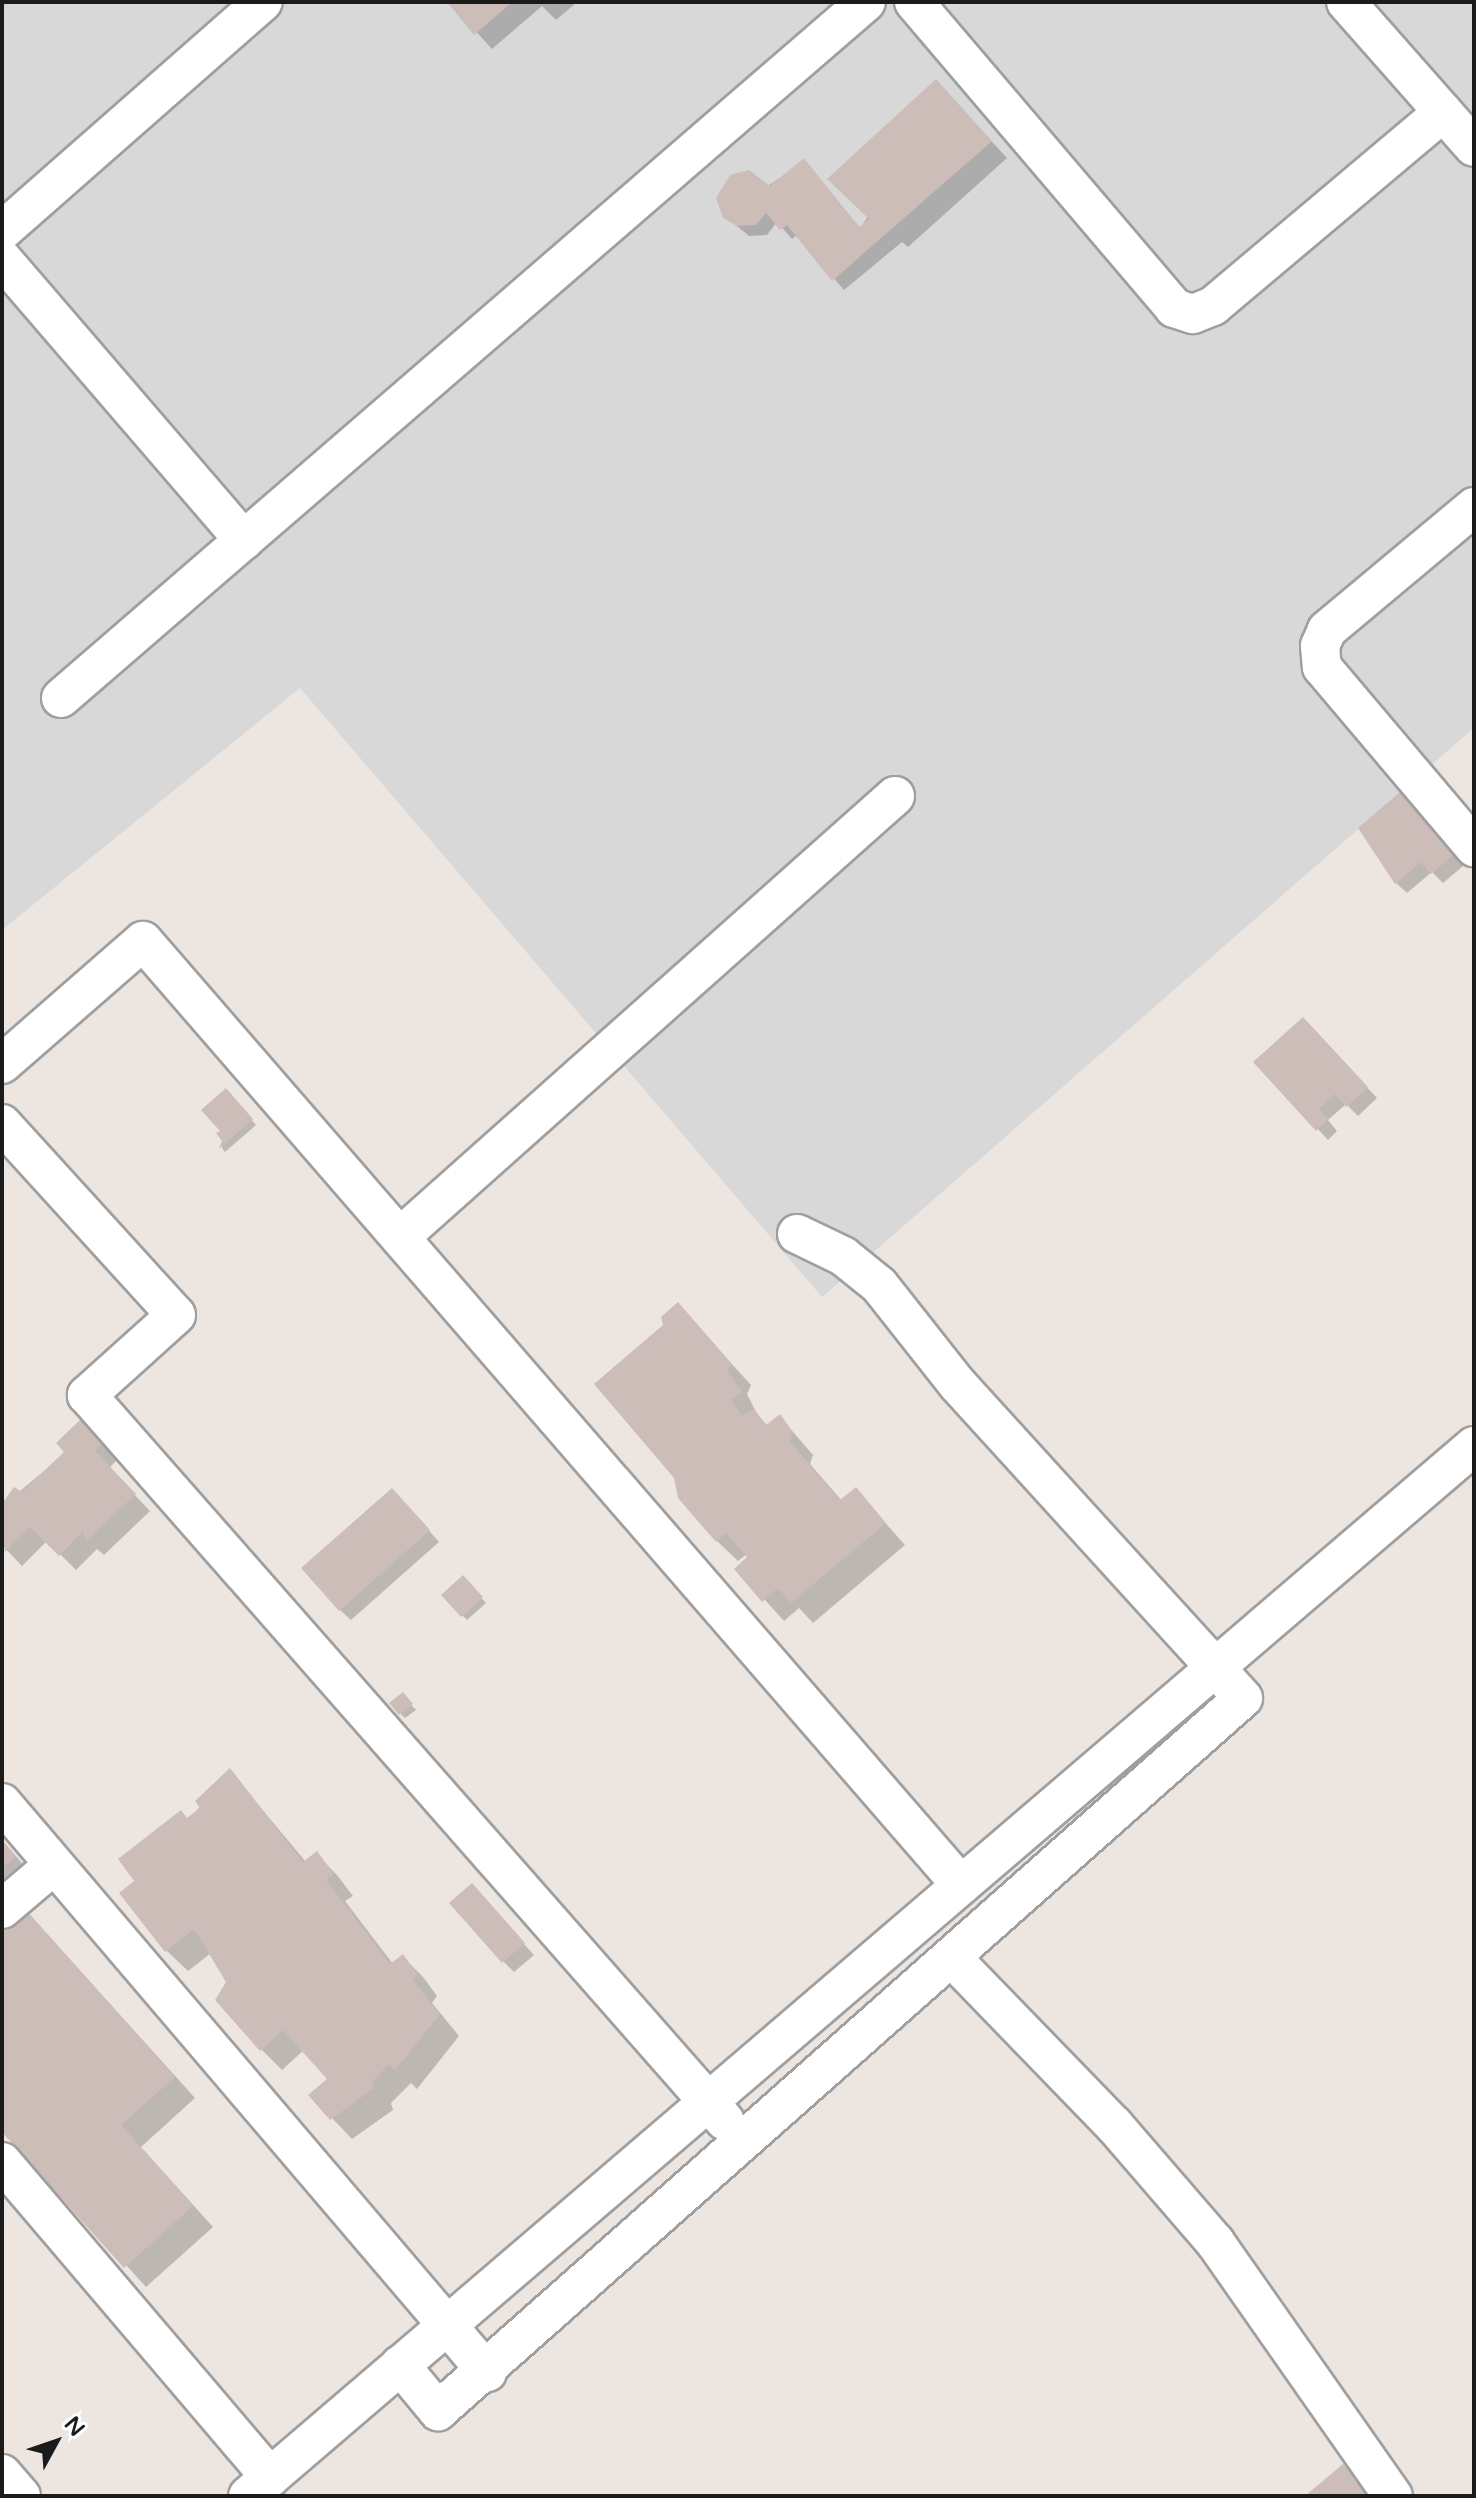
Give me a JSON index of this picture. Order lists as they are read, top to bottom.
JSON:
{
  "north": "top right"
}
